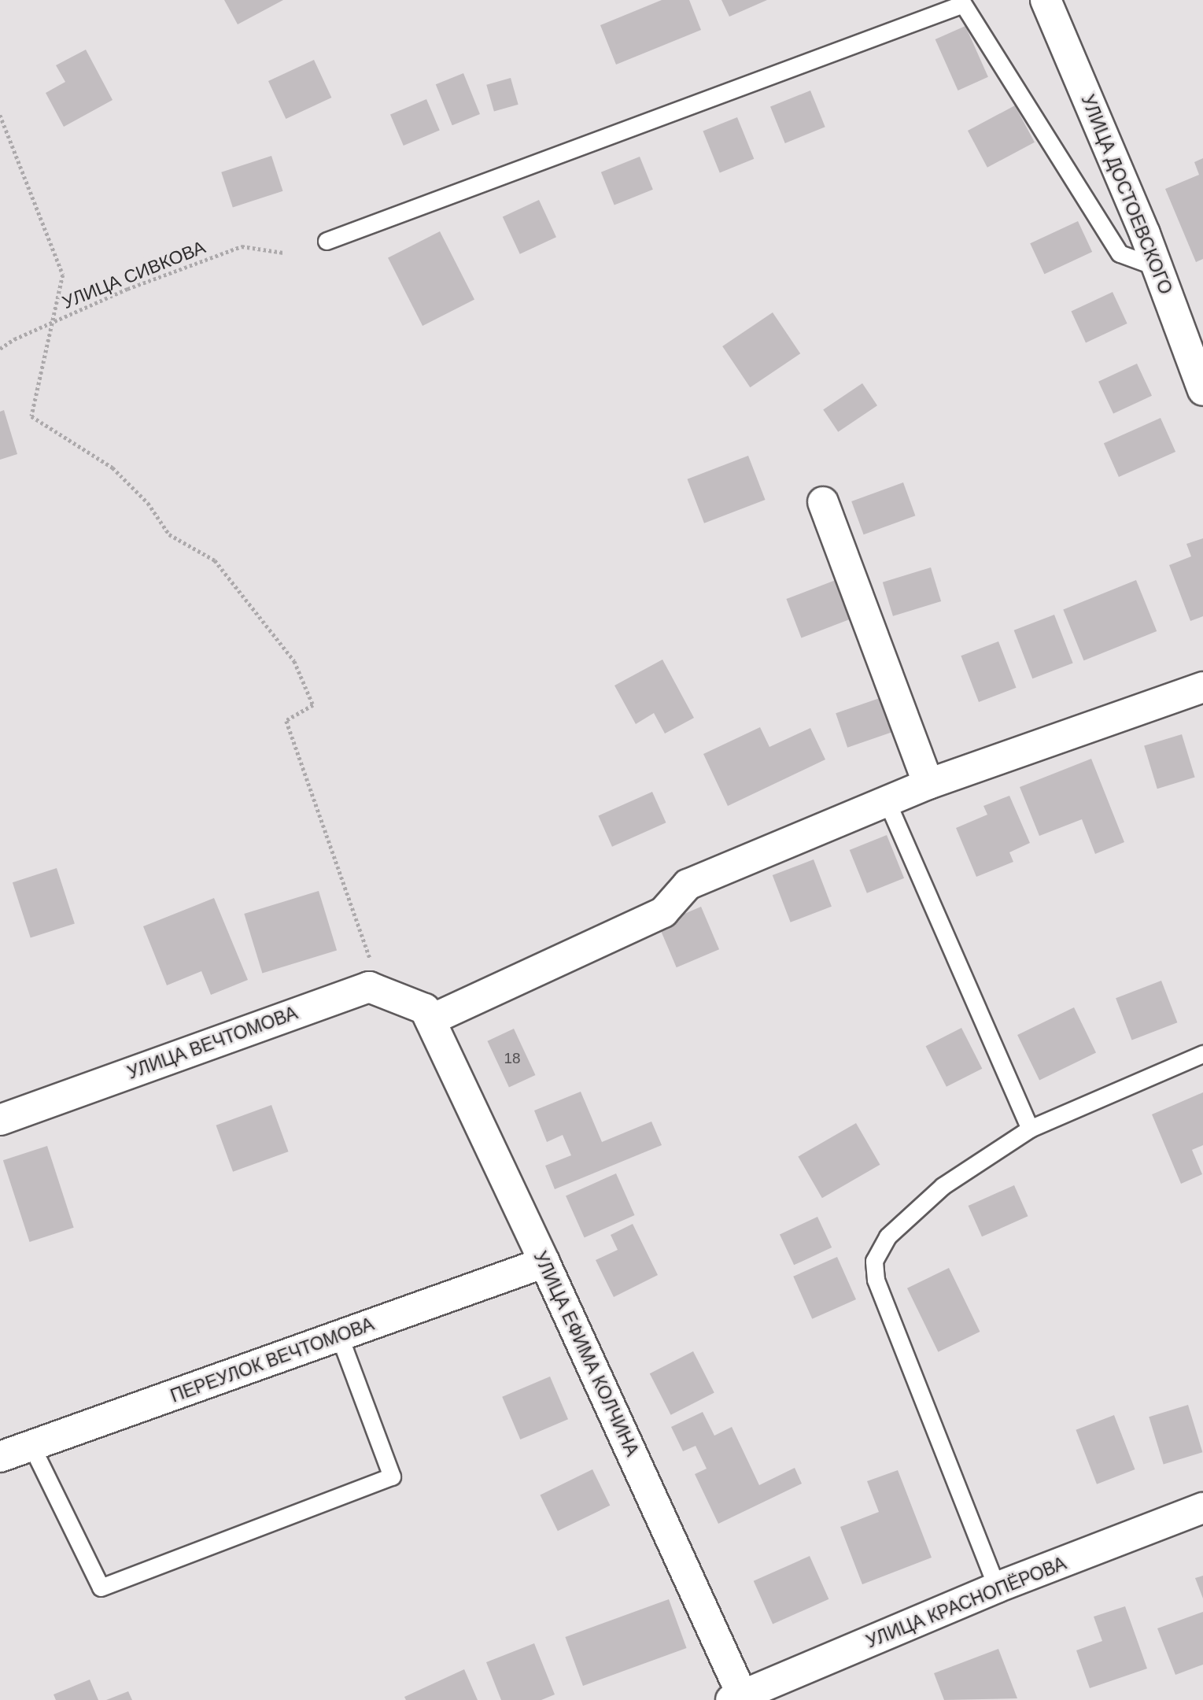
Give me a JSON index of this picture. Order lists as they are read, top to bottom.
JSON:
{
  "streets": {
    "street": [
      "УЛИЦА ДОСТОЕВСКОГО",
      "УЛИЦА ВЕЧТОМОВА",
      "УЛИЦА ЕФИМА КОЛЧИНА",
      "ПЕРЕУЛОК ВЕЧТОМОВА",
      "УЛИЦА КРАСНОПЁРОВА"
    ],
    "path": ["УЛИЦА СИВКОВА"]
  },
  "crossings": [
    ["УЛИЦА ЕФИМА КОЛЧИНА", "ПЕРЕУЛОК ВЕЧТОМОВА"],
    ["УЛИЦА ЕФИМА КОЛЧИНА", "УЛИЦА КРАСНОПЁРОВА"]
  ],
  "house_numbers": ["18"]
}
